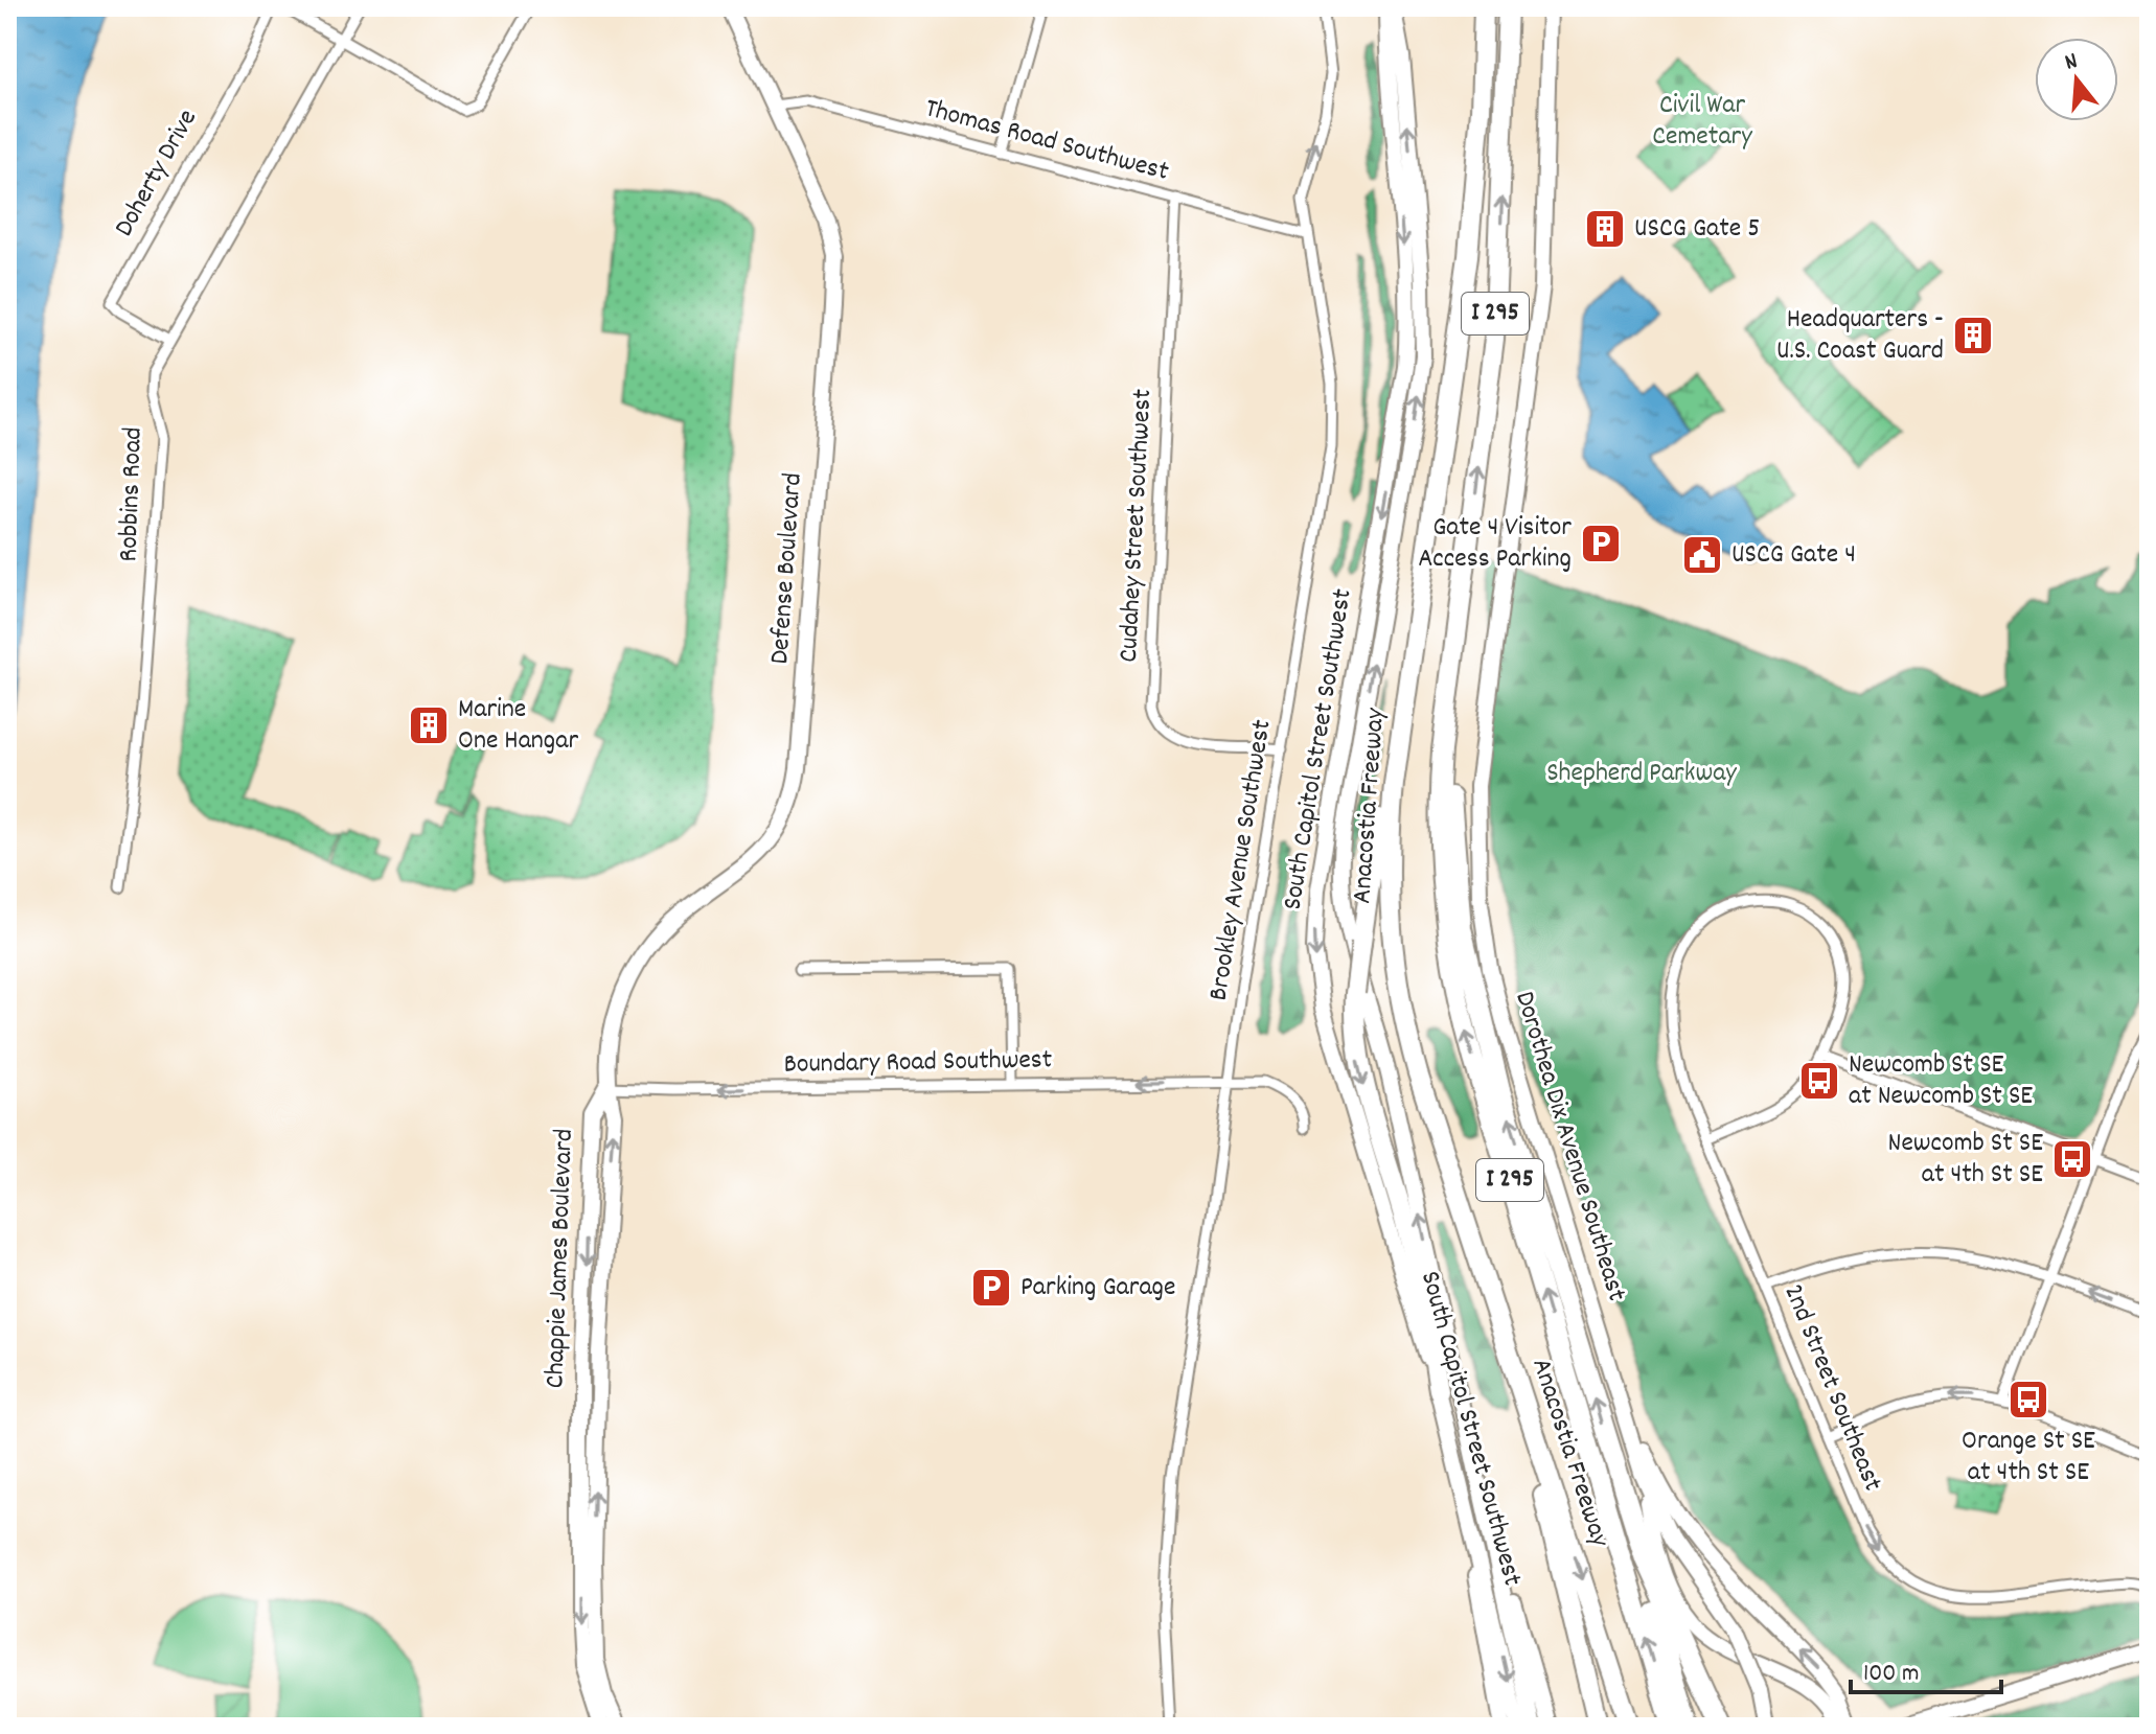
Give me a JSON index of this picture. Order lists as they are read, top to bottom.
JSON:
{
  "streets": {
    "highway": ["I 295", "Anacostia Freeway"],
    "main road": [
      "Defense Boulevard",
      "South Capitol Street Southwest",
      "Dorothea Dix Avenue Southeast",
      "Chappie James Boulevard"
    ],
    "street": [
      "Thomas Road Southwest",
      "Doherty Drive",
      "Robbins Road",
      "Cudahey Street Southwest",
      "Brookley Avenue Southwest",
      "Boundary Road Southwest",
      "2nd Street Southeast"
    ]
  },
  "crossings": [
    ["Thomas Road Southwest", "Cudahey Street Southwest"],
    ["Thomas Road Southwest", "Defense Boulevard"],
    ["Thomas Road Southwest", "Brookley Avenue Southwest"],
    ["Doherty Drive", "Robbins Road"],
    ["Cudahey Street Southwest", "Brookley Avenue Southwest"],
    ["Defense Boulevard", "Boundary Road Southwest"],
    ["Defense Boulevard", "Chappie James Boulevard"],
    ["Brookley Avenue Southwest", "Boundary Road Southwest"],
    ["Boundary Road Southwest", "Chappie James Boulevard"]
  ],
  "one_way": ["Boundary Road Southwest"],
  "parks": ["Civil War Cemetary", "Shepherd Parkway"],
  "places": {
    "building": ["USCG Gate 5", "Headquarters - U.S. Coast Guard", "Marine One Hangar"],
    "parking": ["Gate 4 Visitor Access Parking", "Parking Garage"],
    "public building": ["USCG Gate 4"],
    "bus stop": ["Newcomb St SE at Newcomb St SE", "Newcomb St SE at 4th St SE", "Orange St SE at 4th St SE"]
  },
  "scale_bar": "100 m",
  "north": "top"
}
